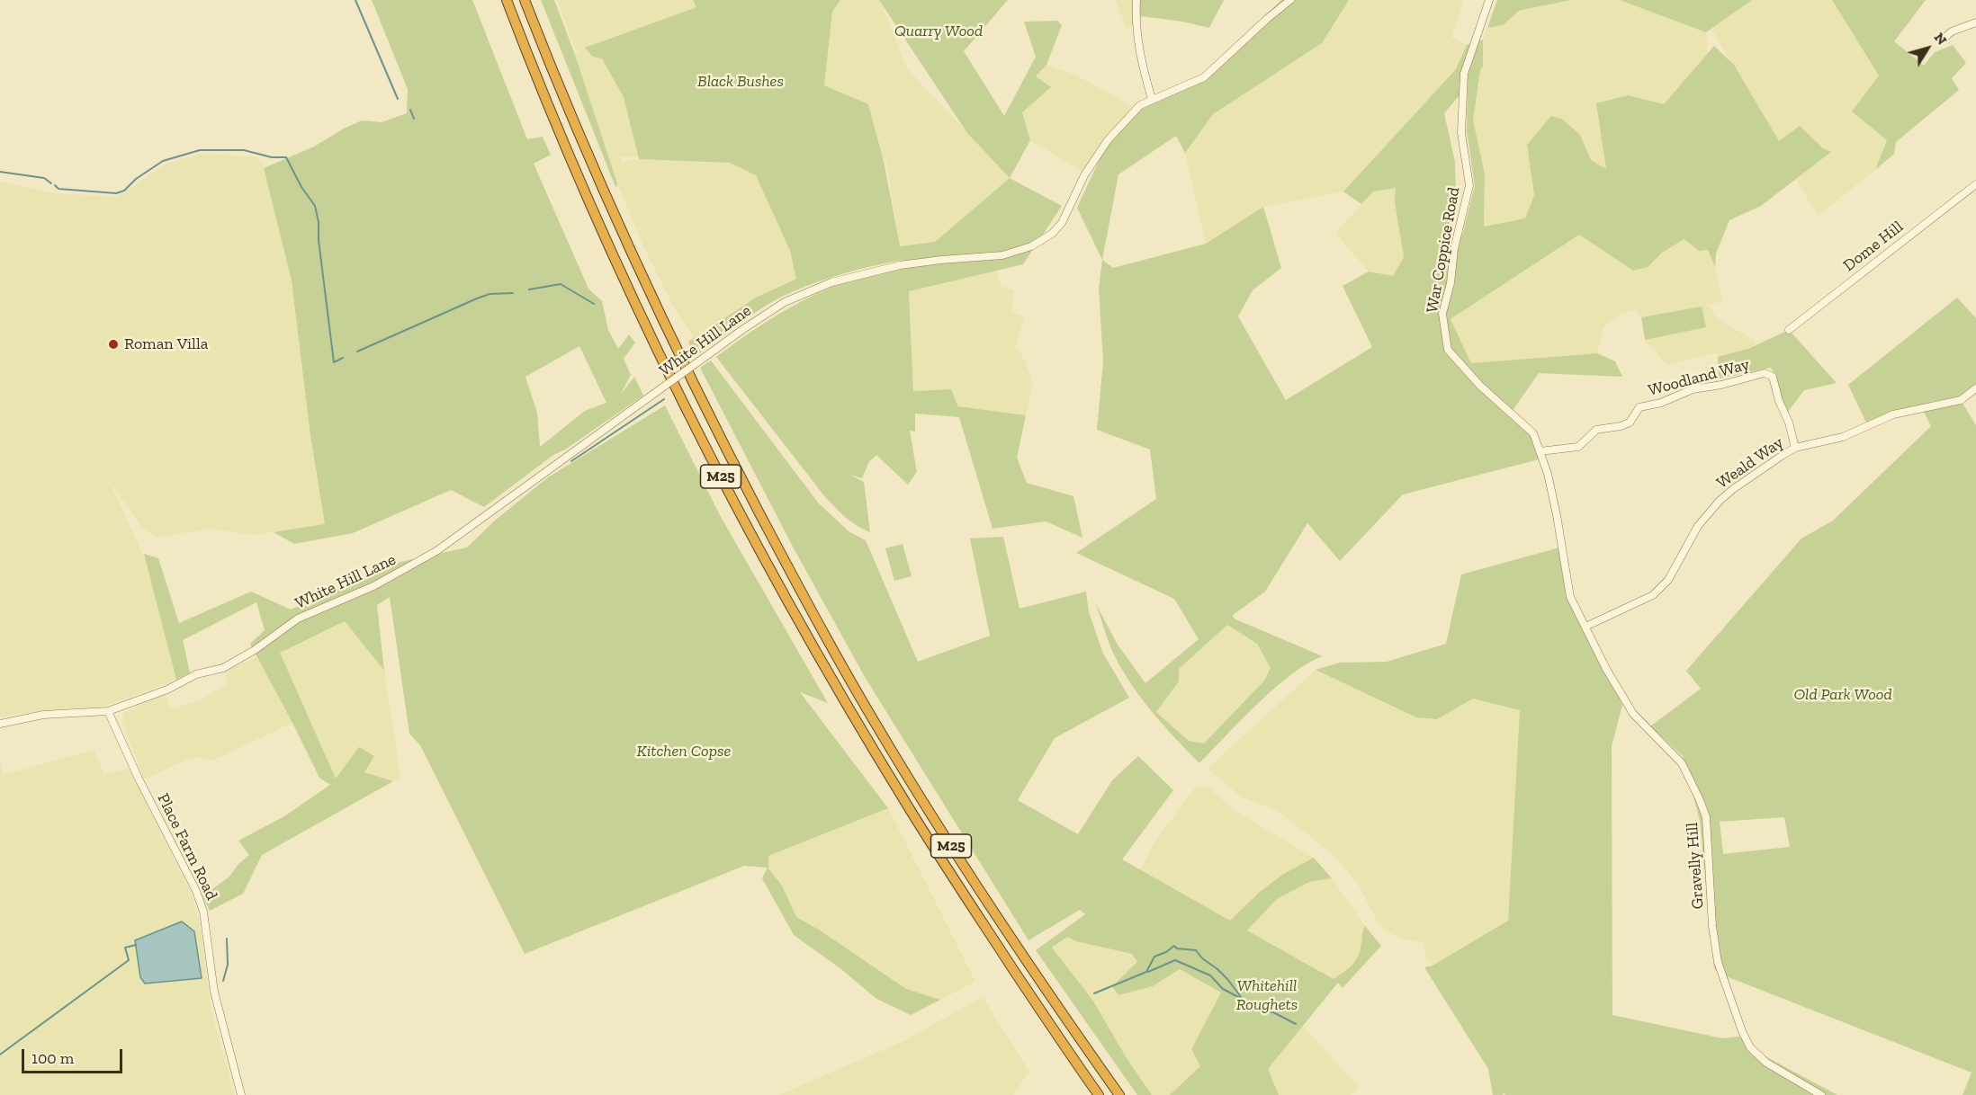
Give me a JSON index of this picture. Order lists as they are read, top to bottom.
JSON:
{
  "streets": {
    "highway": ["M25"],
    "street": [
      "Dome Hill",
      "War Coppice Road",
      "White Hill Lane",
      "Woodland Way",
      "Weald Way",
      "Place Farm Road",
      "Gravelly Hill"
    ]
  },
  "crossings": [
    ["War Coppice Road", "Woodland Way"],
    ["War Coppice Road", "Weald Way"],
    ["War Coppice Road", "Gravelly Hill"],
    ["White Hill Lane", "Place Farm Road"],
    ["Woodland Way", "Weald Way"],
    ["Weald Way", "Gravelly Hill"]
  ],
  "parks": [
    "Quarry Wood",
    "Black Bushes",
    "Old Park Wood",
    "Kitchen Copse",
    "Whitehill Roughets"
  ],
  "places": ["Roman Villa"],
  "scale_bar": "100 m",
  "north": "top right"
}
